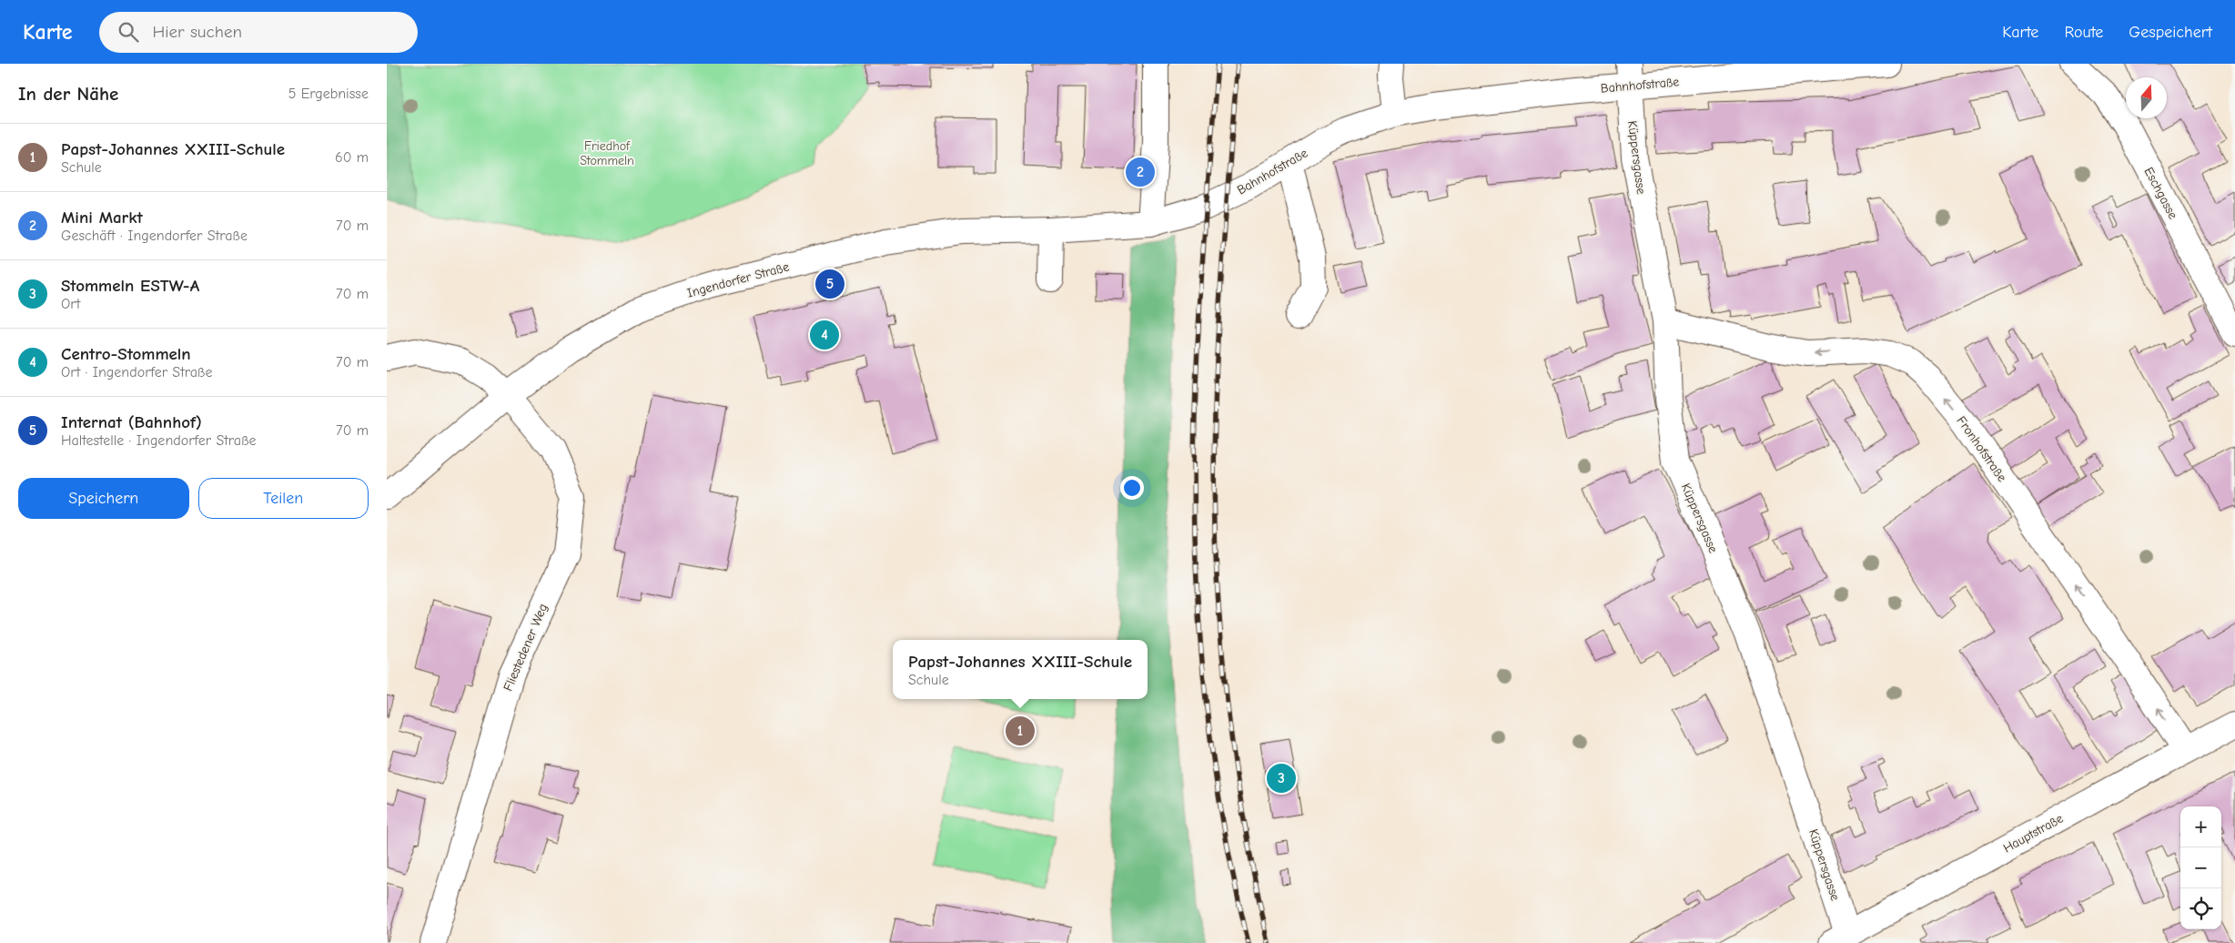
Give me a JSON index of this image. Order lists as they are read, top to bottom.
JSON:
{
  "streets": {
    "street": [
      "Bahnhofstraße",
      "Küppersgasse",
      "Eschgasse",
      "Ingendorfer Straße",
      "Fronhofstraße",
      "Fliestedener Weg",
      "Hauptstraße"
    ]
  },
  "crossings": [
    ["Bahnhofstraße", "Küppersgasse"],
    ["Bahnhofstraße", "Ingendorfer Straße"],
    ["Küppersgasse", "Fronhofstraße"],
    ["Küppersgasse", "Hauptstraße"],
    ["Ingendorfer Straße", "Fliestedener Weg"],
    ["Fronhofstraße", "Hauptstraße"]
  ],
  "one_way": ["Fronhofstraße"],
  "parks": ["Friedhof Stommeln"],
  "north": "top",
  "page": {
    "header": "Karte",
    "search": "Hier suchen",
    "nav": ["Karte", "Route", "Gespeichert"],
    "heading": ["In der Nähe", "5 Ergebnisse"],
    "list": [
      {
        "mark": "1",
        "name": "Papst-Johannes XXIII-Schule",
        "note": "Schule",
        "value": "60 m"
      },
      {
        "mark": "2",
        "name": "Mini Markt",
        "note": "Geschäft · Ingendorfer Straße",
        "value": "70 m"
      },
      {
        "mark": "3",
        "name": "Stommeln ESTW-A",
        "note": "Ort",
        "value": "70 m"
      },
      {
        "mark": "4",
        "name": "Centro-Stommeln",
        "note": "Ort · Ingendorfer Straße",
        "value": "70 m"
      },
      {
        "mark": "5",
        "name": "Internat (Bahnhof)",
        "note": "Haltestelle · Ingendorfer Straße",
        "value": "70 m"
      }
    ],
    "pins": [
      "2",
      "5",
      "4",
      "1",
      "3"
    ],
    "buttons": ["Speichern", "Teilen"],
    "popup": ["Papst-Johannes XXIII-Schule", "Schule"],
    "map_buttons": ["+", "−"]
  }
}
